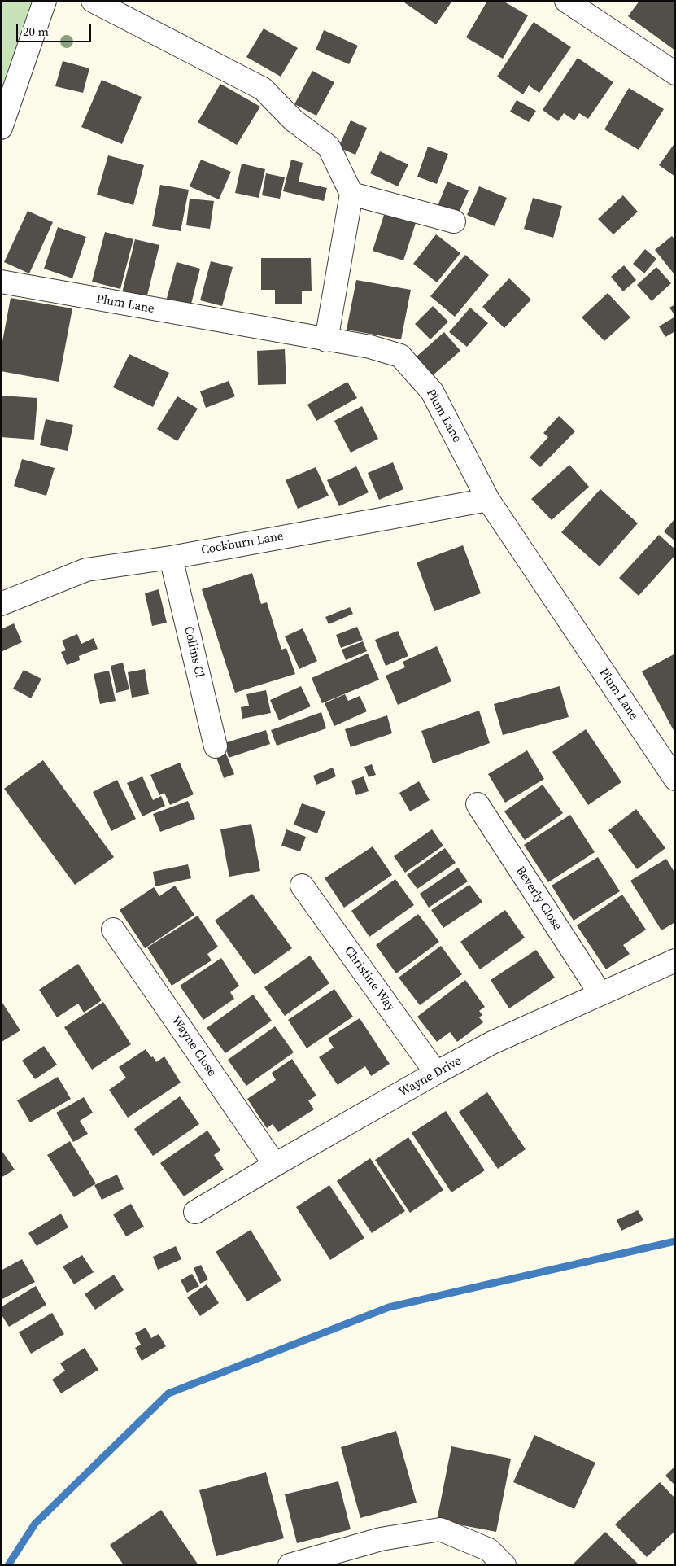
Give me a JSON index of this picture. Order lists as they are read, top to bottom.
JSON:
{
  "streets": {
    "street": [
      "Plum Lane",
      "Cockburn Lane",
      "Collins Cl",
      "Beverly Close",
      "Christine Way",
      "Wayne Close",
      "Wayne Drive"
    ]
  },
  "crossings": [
    ["Plum Lane", "Cockburn Lane"],
    ["Cockburn Lane", "Collins Cl"],
    ["Beverly Close", "Wayne Drive"],
    ["Christine Way", "Wayne Drive"],
    ["Wayne Close", "Wayne Drive"]
  ],
  "scale_bar": "20 m"
}
